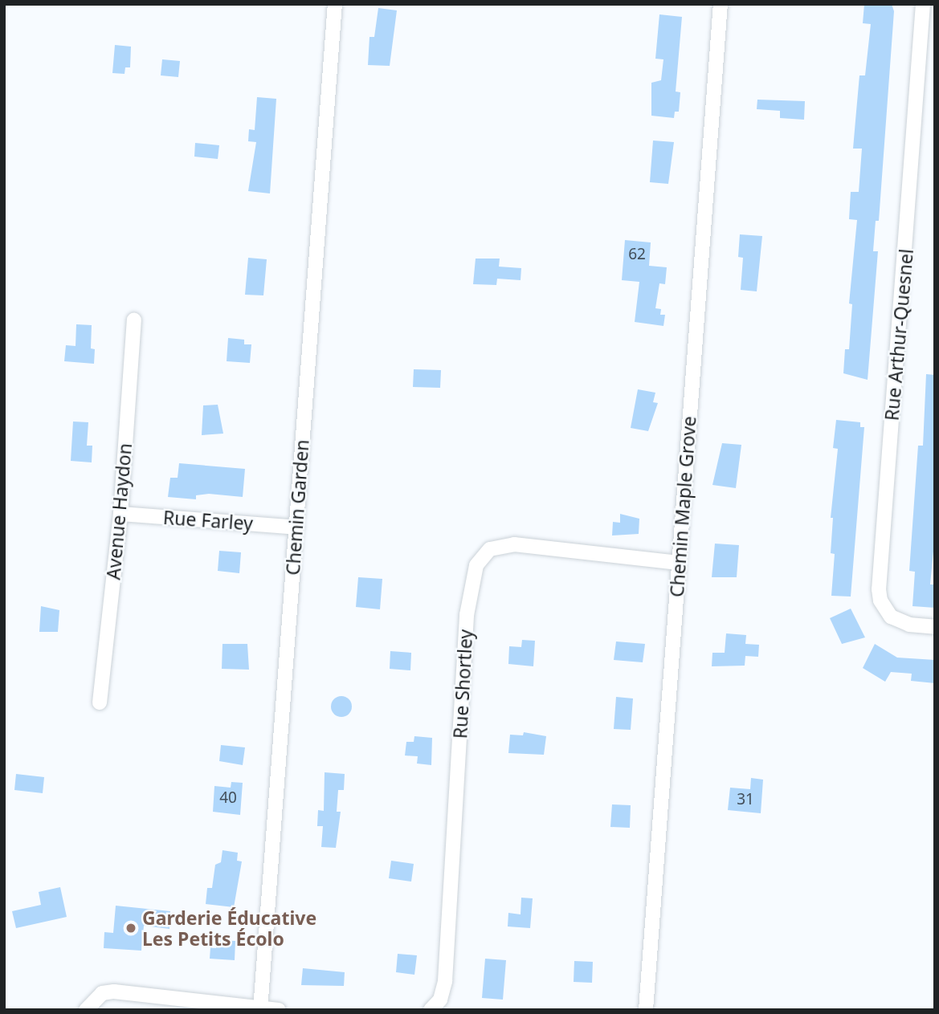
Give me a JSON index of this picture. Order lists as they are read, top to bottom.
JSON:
{
  "streets": {
    "street": [
      "Rue Arthur-Quesnel",
      "Chemin Maple Grove",
      "Chemin Garden",
      "Avenue Haydon",
      "Rue Farley",
      "Rue Shortley"
    ]
  },
  "crossings": [
    ["Chemin Maple Grove", "Rue Shortley"],
    ["Chemin Garden", "Rue Farley"],
    ["Avenue Haydon", "Rue Farley"]
  ],
  "places": ["Garderie Éducative Les Petits Écolo"],
  "house_numbers": ["62", "40", "31"]
}
